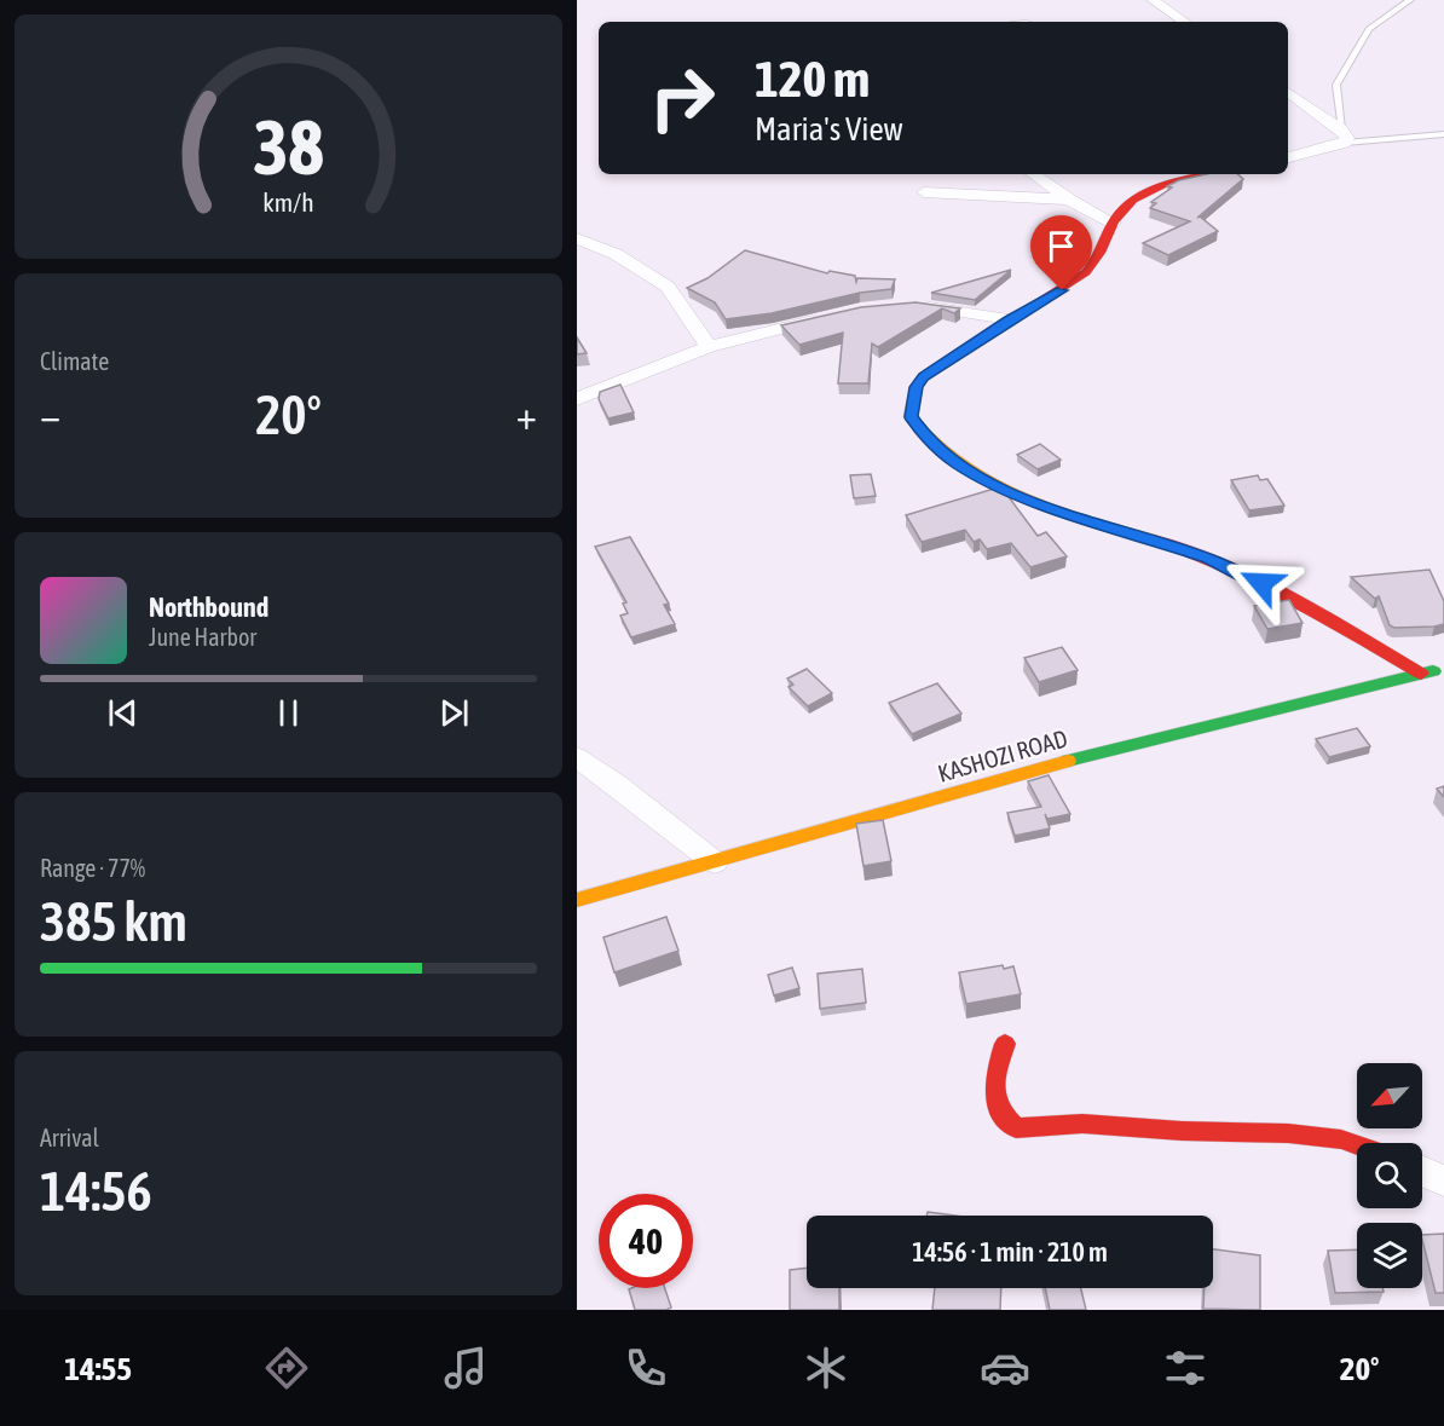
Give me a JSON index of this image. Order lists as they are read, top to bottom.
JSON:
{
  "streets": {
    "street": ["KASHOZI ROAD"]
  },
  "north": "bottom left",
  "page": {
    "turn": ["120 m", "Maria's View"],
    "tile": [
      "Climate",
      ["Range · 77%", "385 km"],
      ["Arrival", "14:56"]
    ],
    "heat": ["−", "20°", "+"],
    "song": ["Northbound", "June Harbor"],
    "limit": "40",
    "trip": "14:56 · 1 min · 210 m",
    "tabs": ["14:55", "20°"],
    "gauge": ["38", "km/h"]
  }
}
